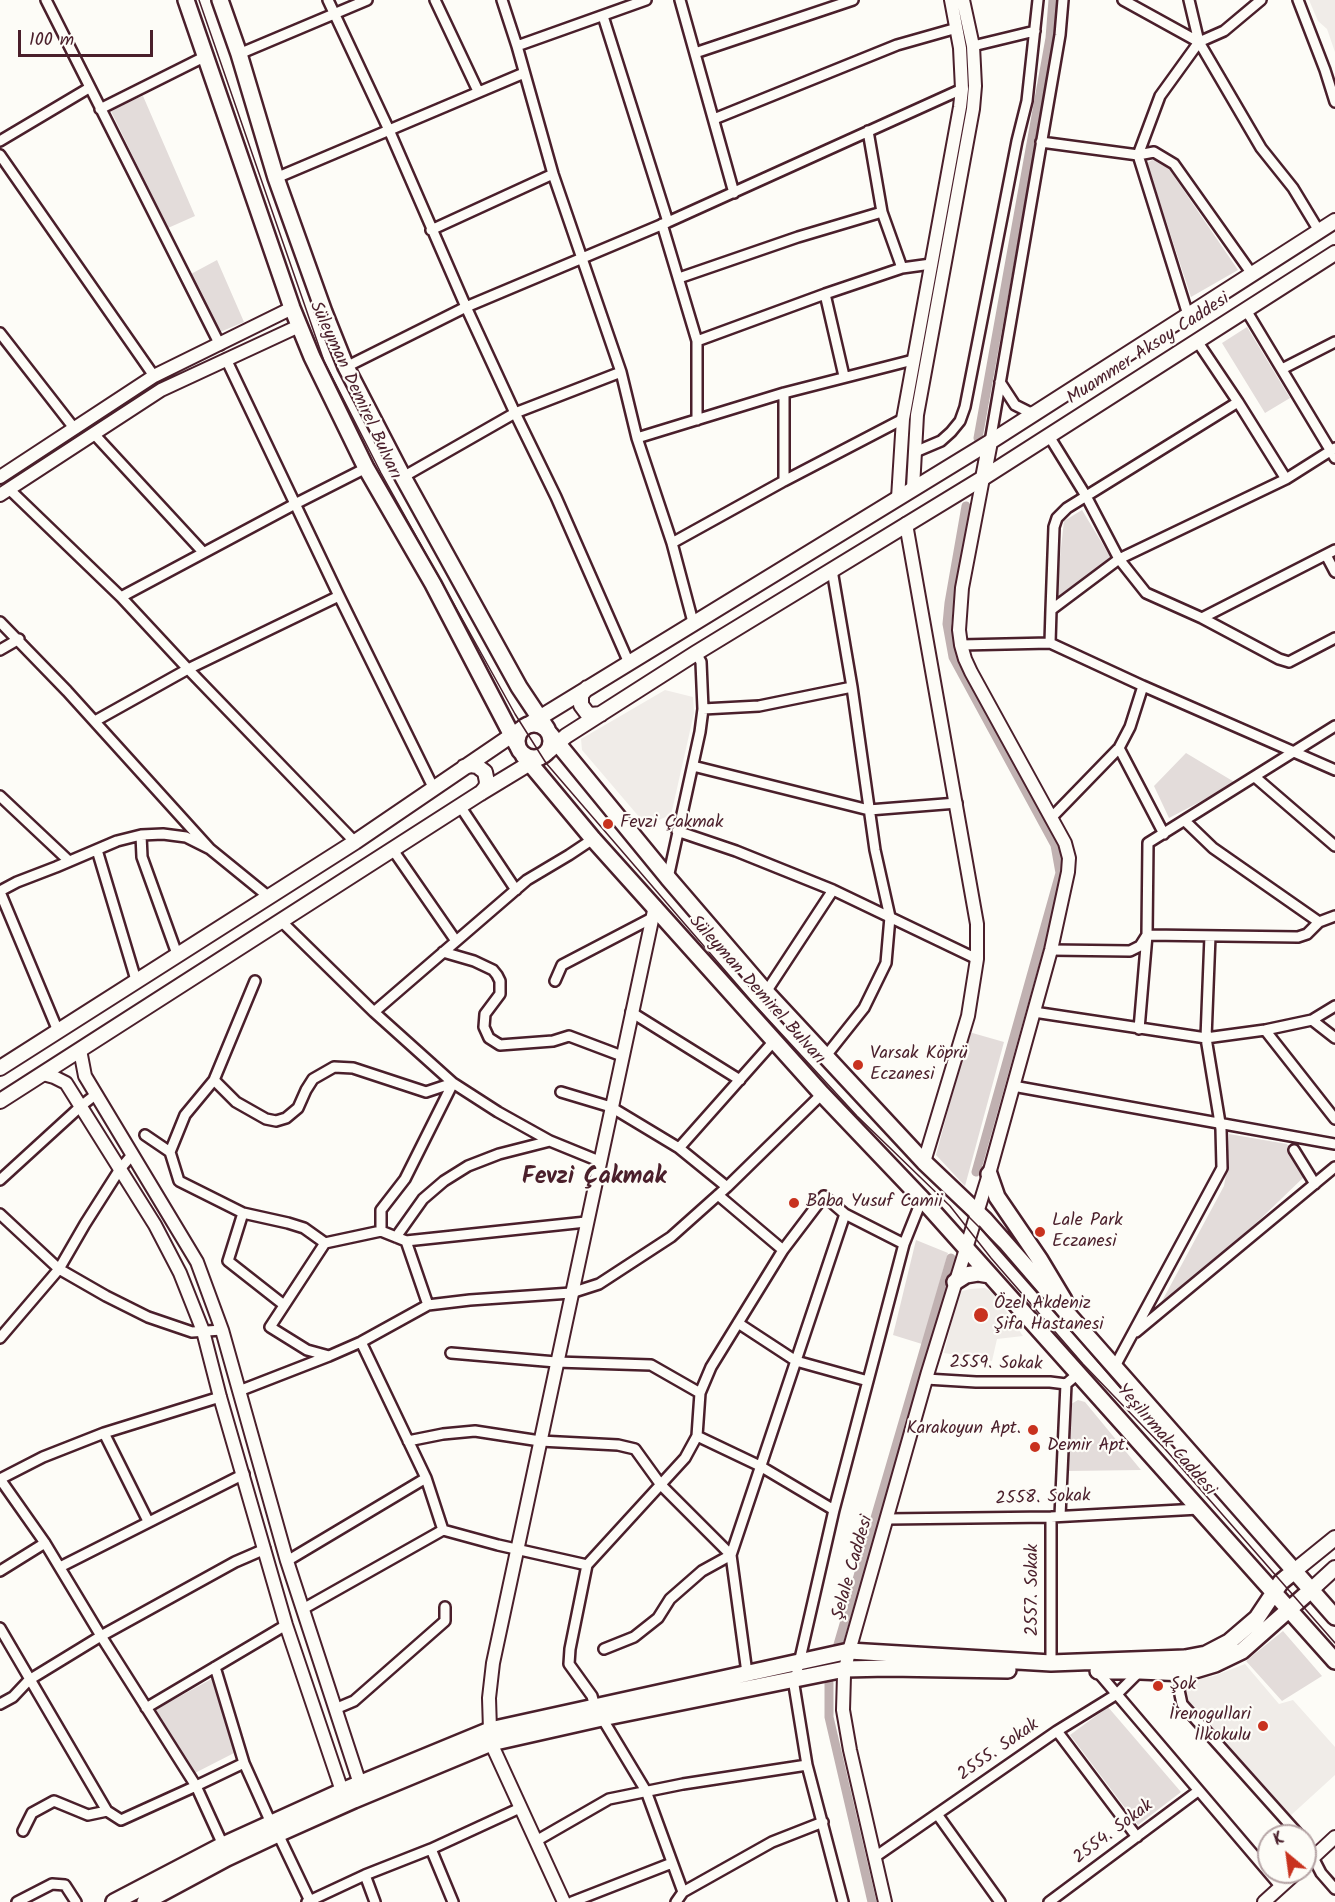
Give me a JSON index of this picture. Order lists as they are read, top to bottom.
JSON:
{
  "streets": {
    "main road": ["Muammer Aksoy Caddesi", "Süleyman Demirel Bulvarı", "Yeşilırmak Caddesi"],
    "street": [
      "2559. Sokak",
      "2558. Sokak",
      "Şelale Caddesi",
      "2557. Sokak",
      "2555. Sokak",
      "2554. Sokak"
    ]
  },
  "crossings": [
    ["Muammer Aksoy Caddesi", "Süleyman Demirel Bulvarı"],
    ["Muammer Aksoy Caddesi", "Şelale Caddesi"],
    ["Süleyman Demirel Bulvarı", "Yeşilırmak Caddesi"],
    ["Süleyman Demirel Bulvarı", "Şelale Caddesi"],
    ["2559. Sokak", "Şelale Caddesi"],
    ["2559. Sokak", "2557. Sokak"],
    ["Yeşilırmak Caddesi", "2558. Sokak"],
    ["Yeşilırmak Caddesi", "Şelale Caddesi"],
    ["2558. Sokak", "Şelale Caddesi"],
    ["2558. Sokak", "2557. Sokak"],
    ["Şelale Caddesi", "2555. Sokak"]
  ],
  "districts": ["Fevzi Çakmak"],
  "places": [
    "Fevzi Çakmak",
    "Varsak Köprü Eczanesi",
    "Baba Yusuf Camii",
    "Lale Park Eczanesi",
    "Özel Akdeniz Şifa Hastanesi",
    "Karakoyun Apt.",
    "Demir Apt.",
    "Şok",
    "İrenogullari İlkokulu"
  ],
  "scale_bar": "100 m",
  "north": "top left"
}
